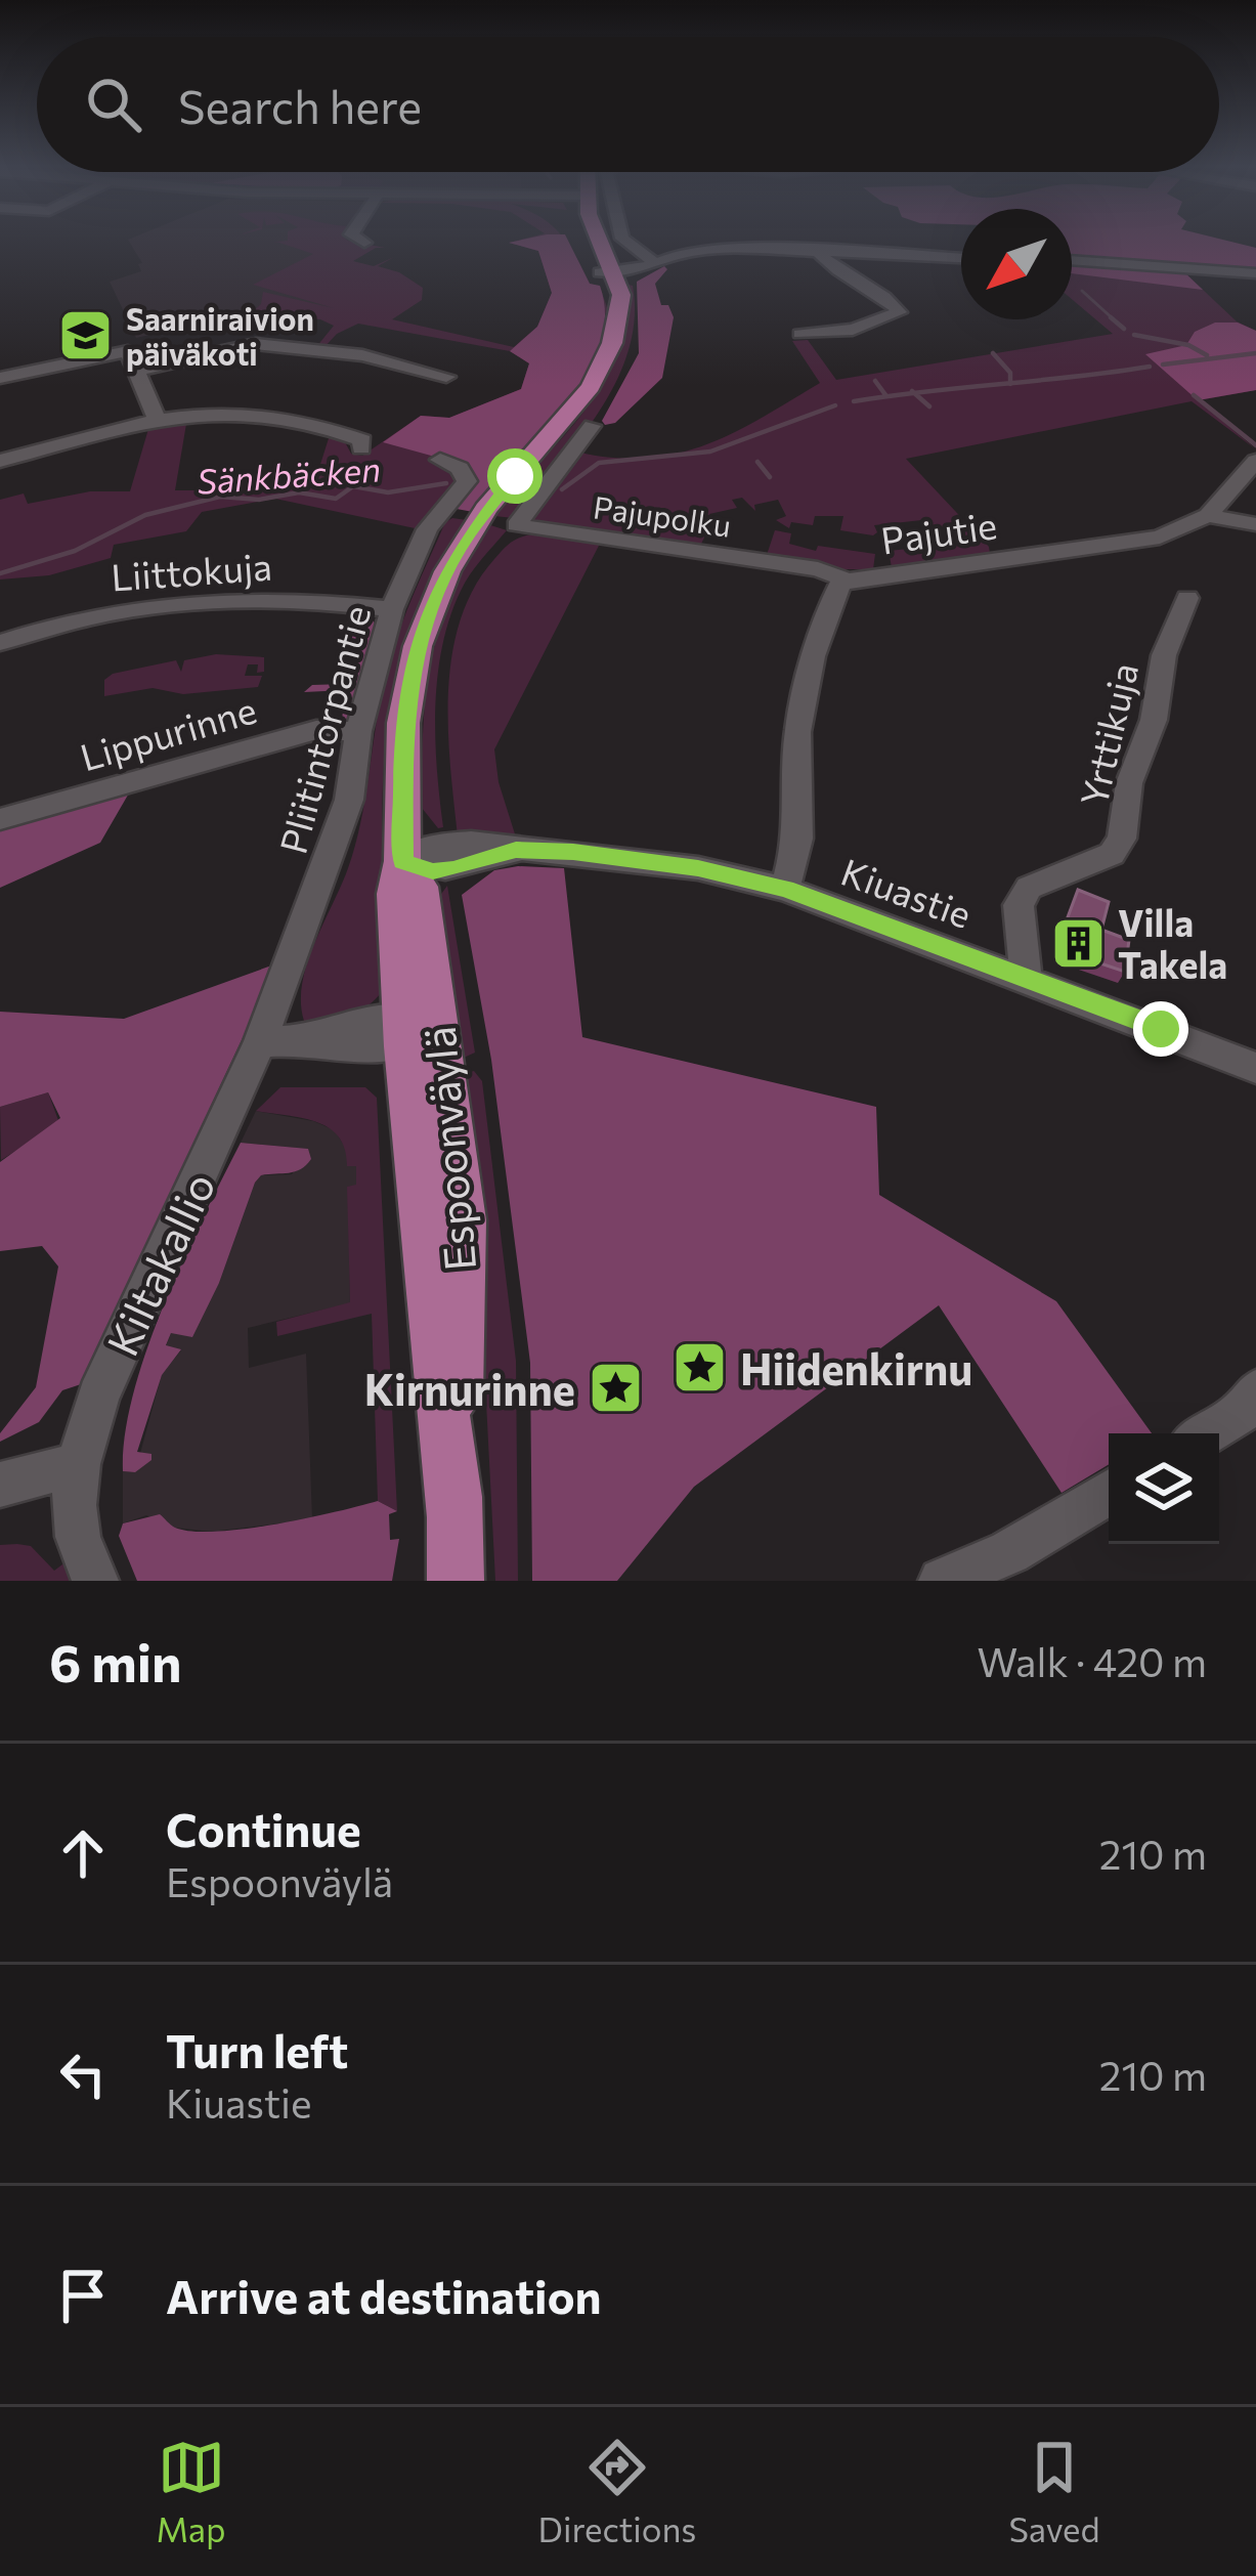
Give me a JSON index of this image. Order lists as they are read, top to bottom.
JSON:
{
  "streets": {
    "main road": ["Espoonväylä"],
    "street": [
      "Pajupolku",
      "Pajutie",
      "Liittokuja",
      "Pliitintorpantie",
      "Lippurinne",
      "Yrttikuja",
      "Kiuastie",
      "Kiltakallio"
    ]
  },
  "crossings": [
    ["Pajupolku", "Pajutie"],
    ["Pajutie", "Kiuastie"],
    ["Liittokuja", "Pliitintorpantie"],
    ["Pliitintorpantie", "Lippurinne"],
    ["Pliitintorpantie", "Kiltakallio"],
    ["Yrttikuja", "Kiuastie"],
    ["Kiuastie", "Espoonväylä"]
  ],
  "water": ["Sänkbäcken"],
  "places": {
    "school or university": ["Saarniraivion päiväkoti"],
    "building": ["Villa Takela"],
    "place": ["Hiidenkirnu", "Kirnurinne"]
  },
  "north": "bottom left",
  "page": {
    "search": "Search here",
    "heading": ["6 min", "Walk · 420 m"],
    "list": [
      ["Continue", "Espoonväylä", "210 m"],
      ["Turn left", "Kiuastie", "210 m"],
      "Arrive at destination"
    ],
    "nav": ["Map", "Directions", "Saved"]
  }
}
